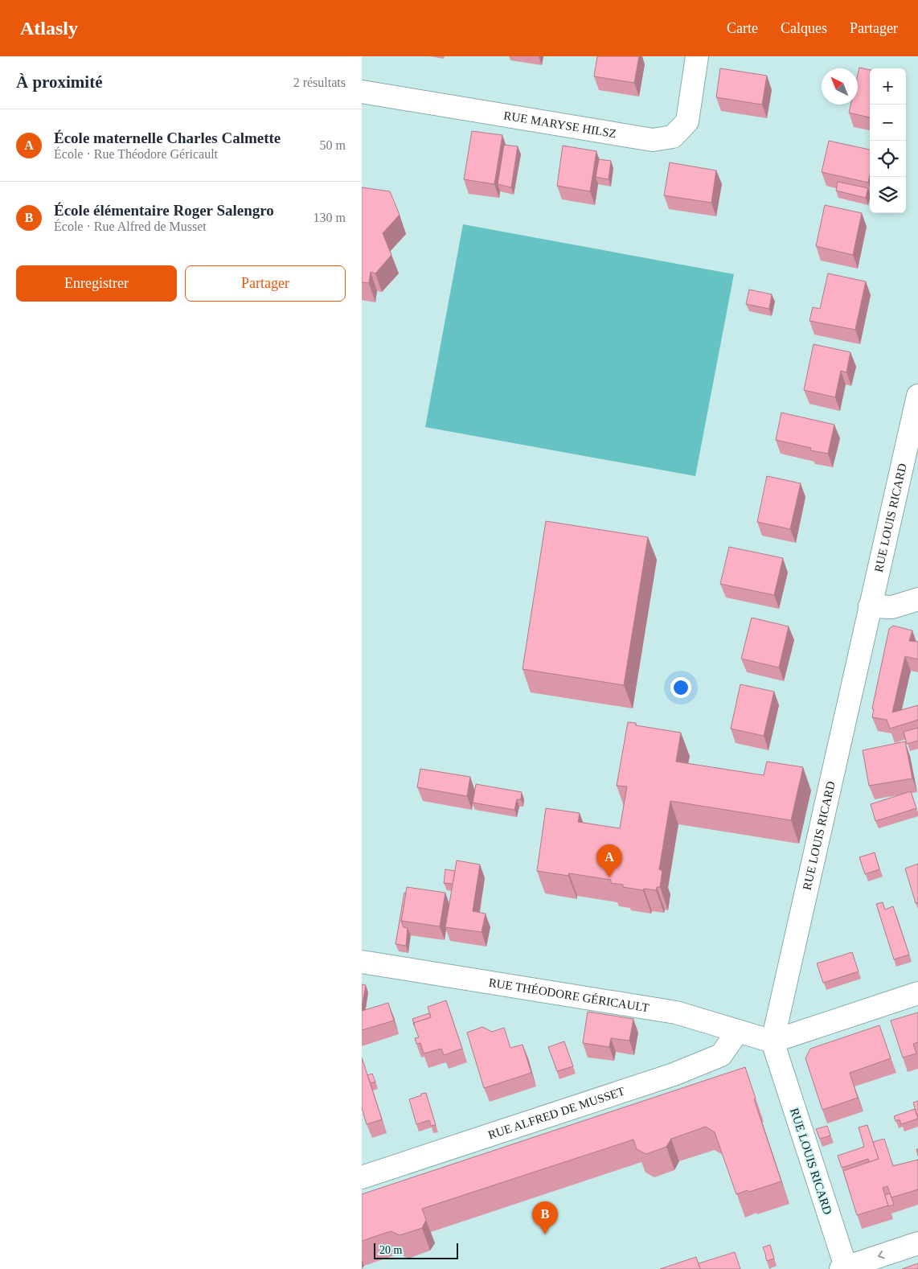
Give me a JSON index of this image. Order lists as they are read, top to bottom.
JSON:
{
  "streets": {
    "street": [
      "RUE MARYSE HILSZ",
      "RUE LOUIS RICARD",
      "RUE THÉODORE GÉRICAULT",
      "RUE ALFRED DE MUSSET"
    ]
  },
  "crossings": [
    ["RUE LOUIS RICARD", "RUE THÉODORE GÉRICAULT"],
    ["RUE THÉODORE GÉRICAULT", "RUE ALFRED DE MUSSET"]
  ],
  "scale_bar": "20 m",
  "north": "top left",
  "page": {
    "header": "Atlasly",
    "nav": ["Carte", "Calques", "Partager"],
    "heading": ["À proximité", "2 résultats"],
    "map_buttons": ["+", "−"],
    "list": [
      {
        "mark": "A",
        "name": "École maternelle Charles Calmette",
        "note": "École · Rue Théodore Géricault",
        "value": "50 m"
      },
      {
        "mark": "B",
        "name": "École élémentaire Roger Salengro",
        "note": "École · Rue Alfred de Musset",
        "value": "130 m"
      }
    ],
    "buttons": ["Enregistrer", "Partager"],
    "pins": ["A", "B"],
    "scale": "20 m"
  }
}
